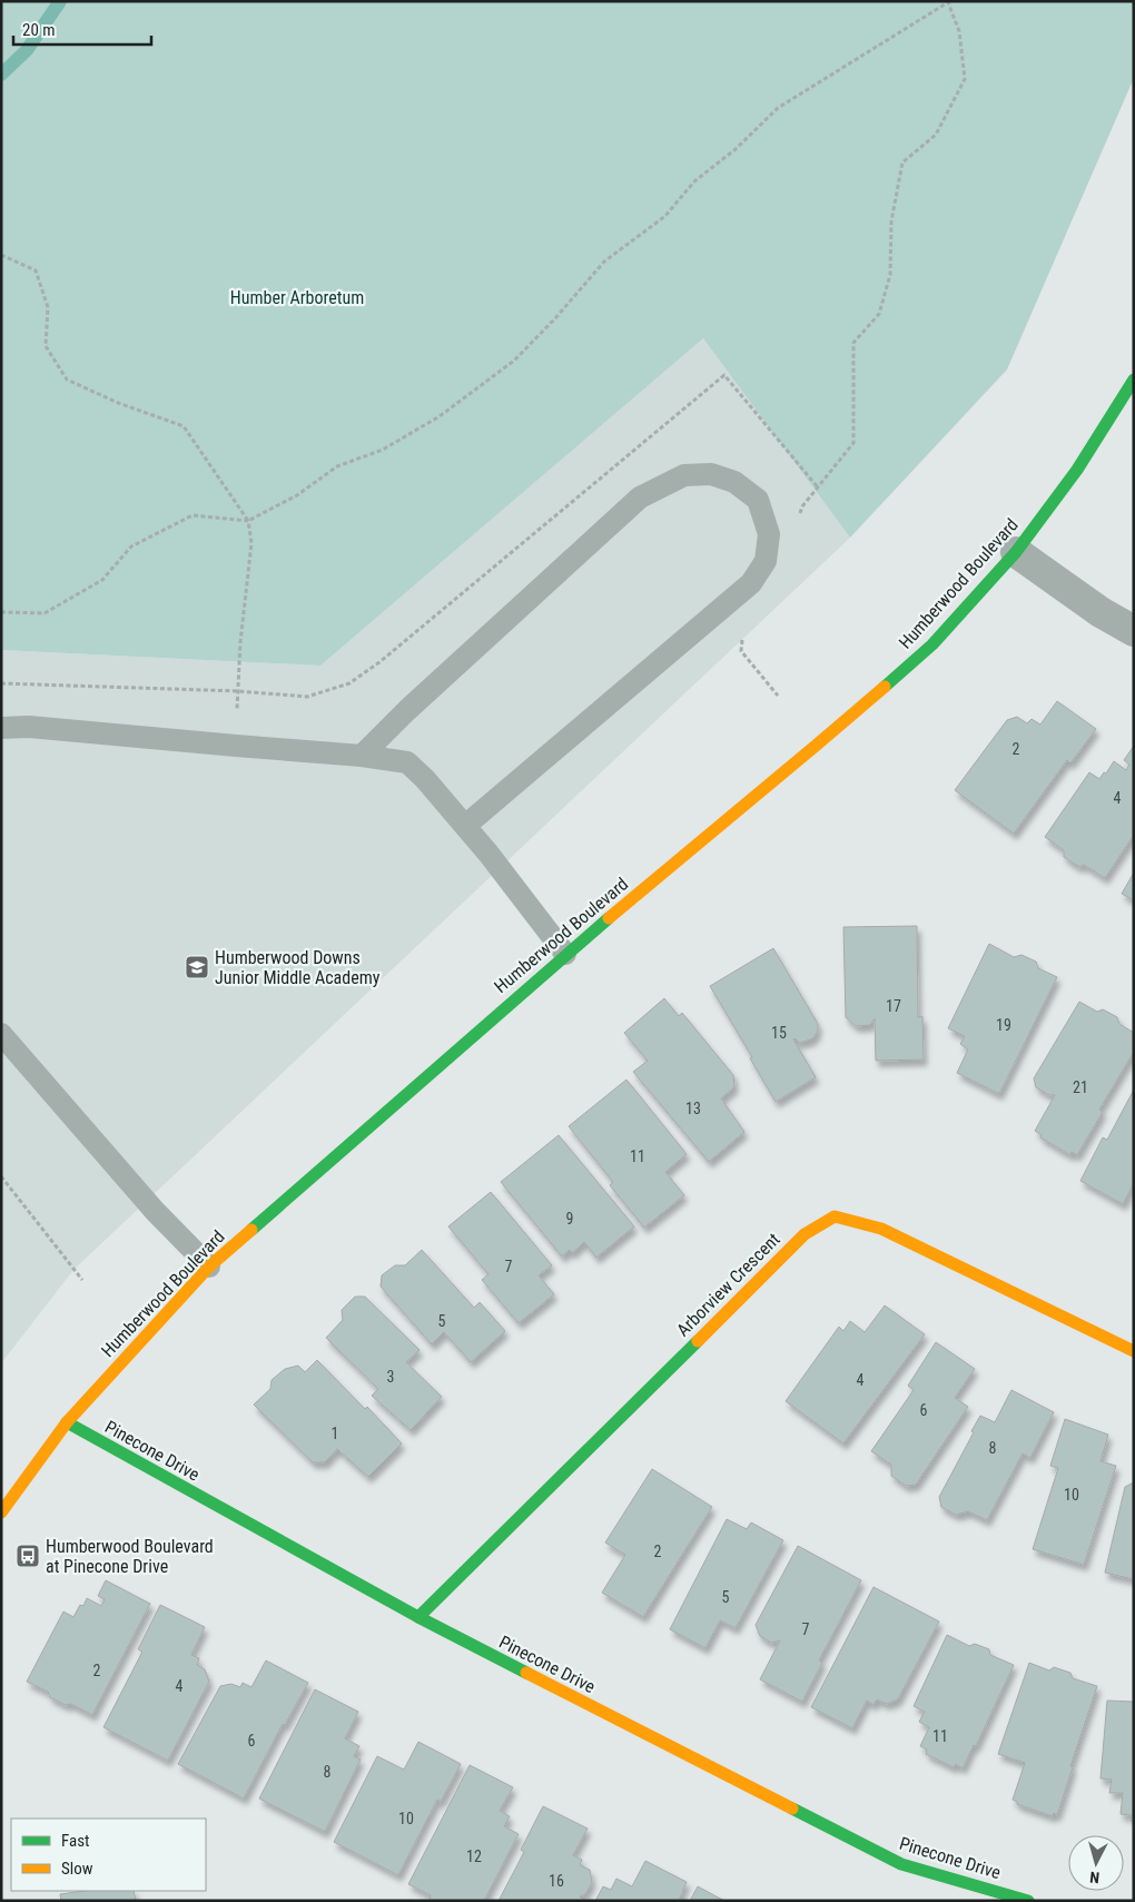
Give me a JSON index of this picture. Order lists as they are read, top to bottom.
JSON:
{
  "streets": {
    "street": ["Humberwood Boulevard", "Arborview Crescent", "Pinecone Drive"]
  },
  "crossings": [
    ["Humberwood Boulevard", "Pinecone Drive"],
    ["Arborview Crescent", "Pinecone Drive"]
  ],
  "parks": ["Humber Arboretum"],
  "places": {
    "school or university": ["Humberwood Downs Junior Middle Academy"],
    "bus stop": ["Humberwood Boulevard at Pinecone Drive"]
  },
  "house_numbers": [
    "2",
    "4",
    "17",
    "19",
    "15",
    "21",
    "13",
    "11",
    "9",
    "7",
    "5",
    "3",
    "4",
    "6",
    "1",
    "8",
    "10",
    "2",
    "5",
    "7",
    "2",
    "4",
    "11",
    "6",
    "8",
    "10",
    "12",
    "16"
  ],
  "legend": ["Fast", "Slow"],
  "scale_bar": "20 m",
  "north": "bottom"
}
